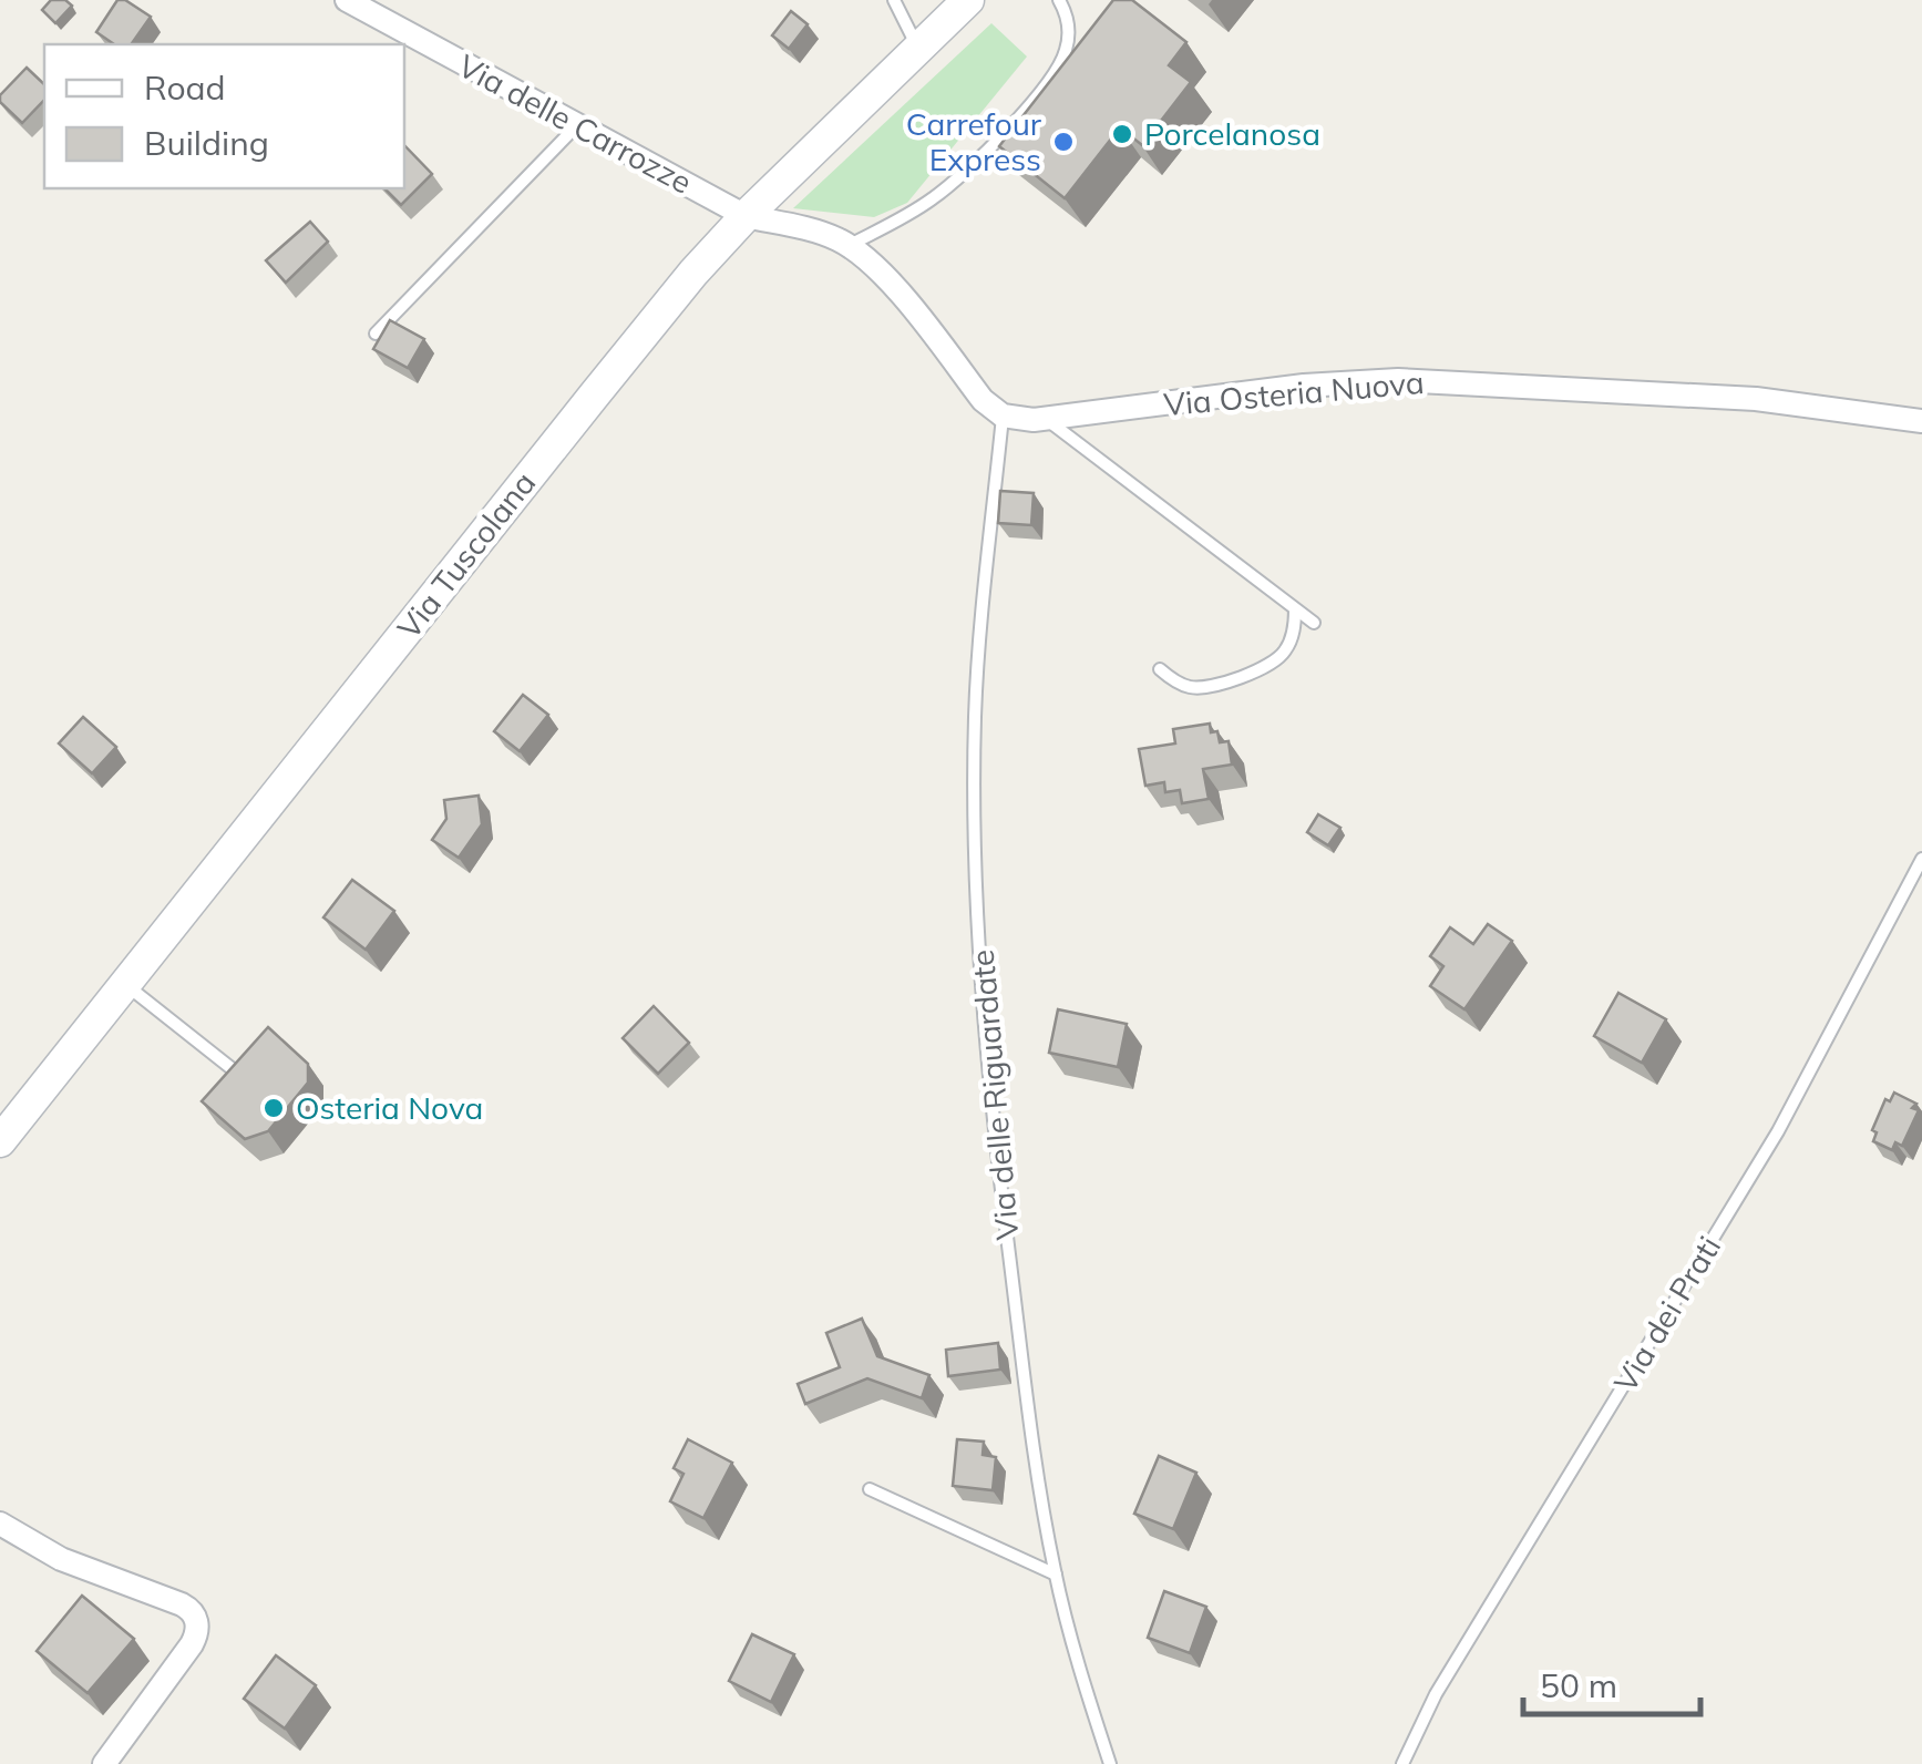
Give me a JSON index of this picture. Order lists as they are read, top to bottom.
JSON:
{
  "streets": {
    "main road": ["Via Tuscolana"],
    "street": ["Via delle Carrozze", "Via Osteria Nuova"],
    "lane": ["Via delle Riguardate", "Via dei Prati"]
  },
  "crossings": [
    ["Via delle Carrozze", "Via Tuscolana"],
    ["Via Osteria Nuova", "Via delle Riguardate"]
  ],
  "places": ["Porcelanosa", "Carrefour Express", "Osteria Nova"],
  "legend": ["Road", "Building"],
  "scale_bar": "50 m"
}
